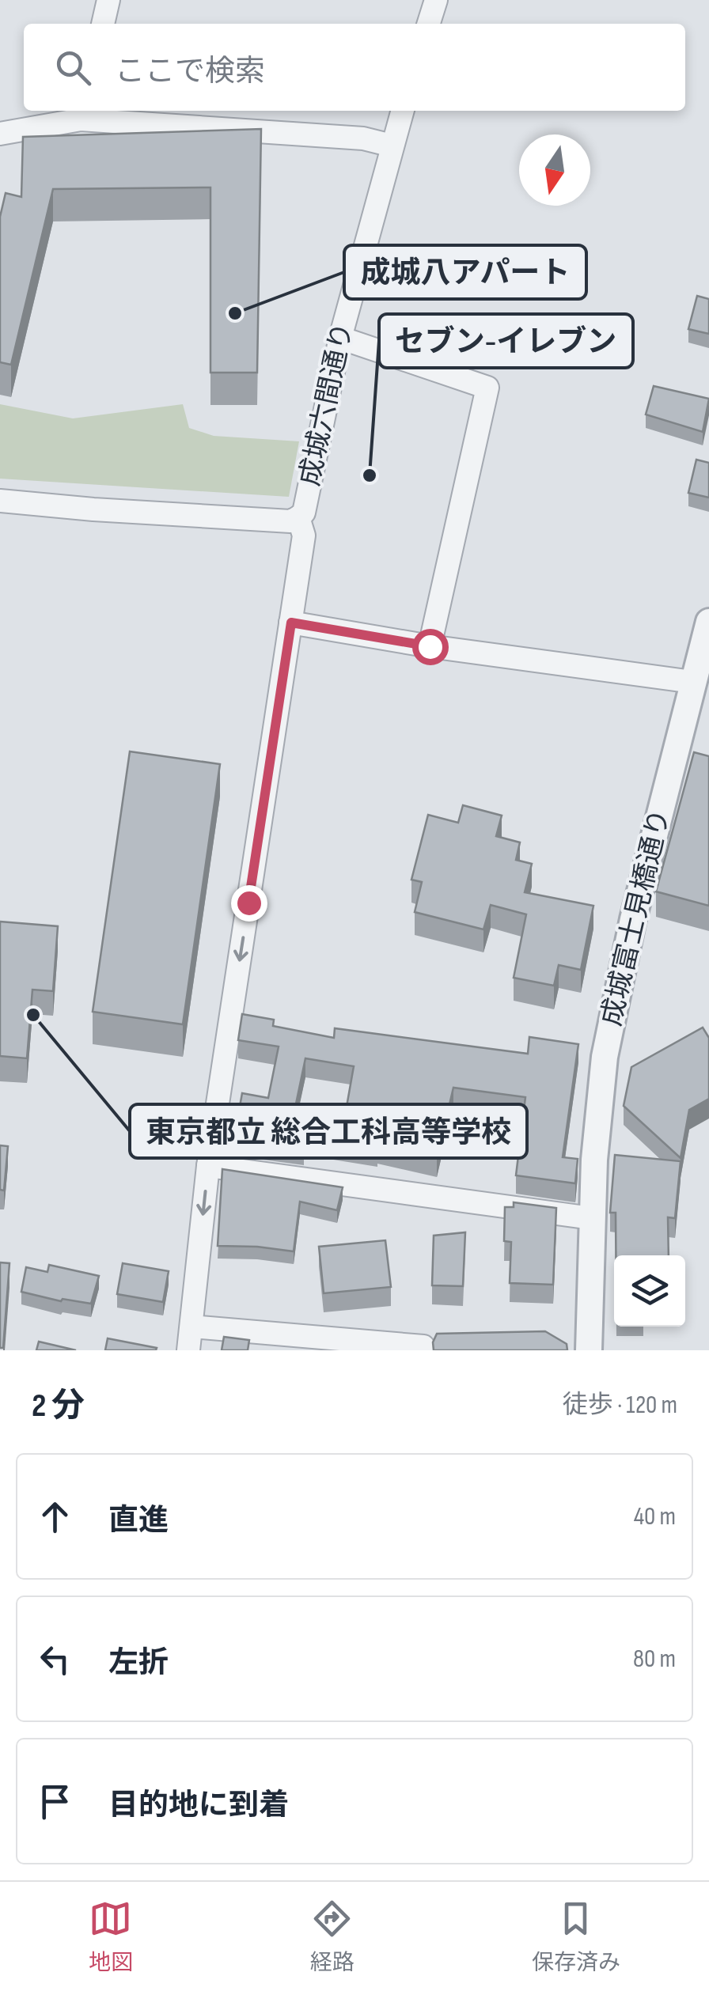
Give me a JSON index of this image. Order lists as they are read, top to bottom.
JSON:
{
  "streets": {
    "street": ["成城六間通り", "成城富士見橋通り"]
  },
  "places": ["成城八アパート", "セブン-イレブン", "東京都立 総合工科高等学校"],
  "north": "bottom",
  "page": {
    "search": "ここで検索",
    "heading": ["2 分", "徒歩 · 120 m"],
    "list": [
      ["直進", "40 m"],
      ["左折", "80 m"],
      "目的地に到着"
    ],
    "nav": ["地図", "経路", "保存済み"]
  }
}
